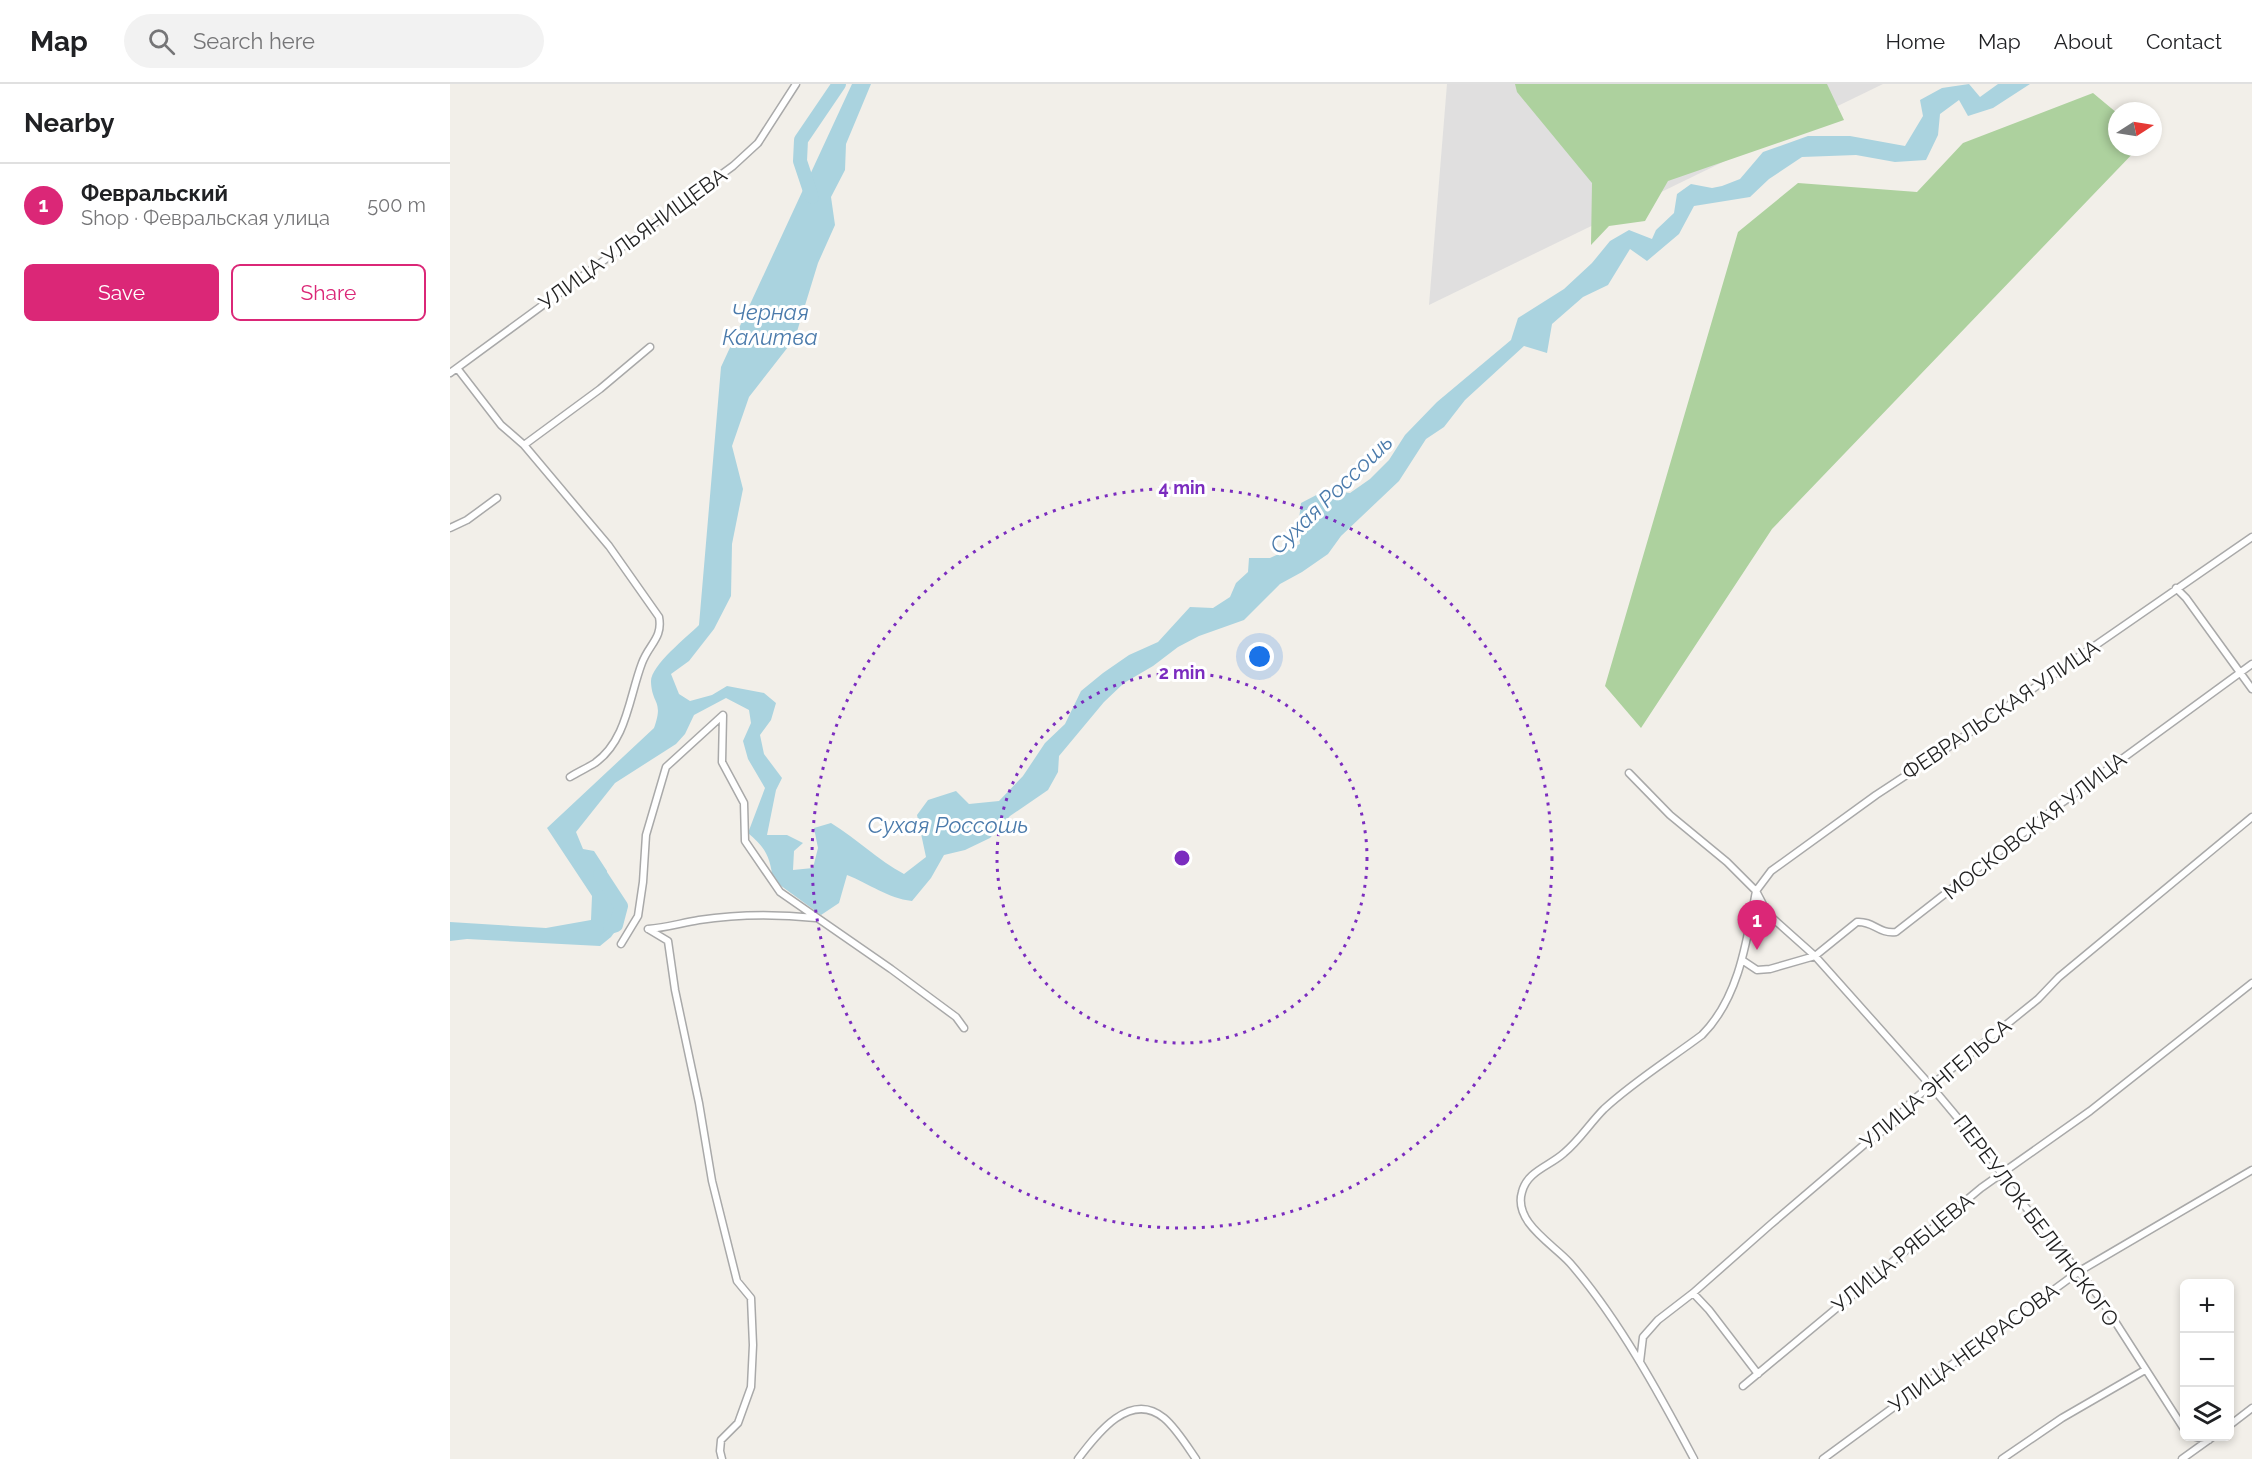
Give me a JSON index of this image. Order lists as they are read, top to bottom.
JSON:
{
  "streets": {
    "street": [
      "УЛИЦА УЛЬЯНИЩЕВА",
      "ФЕВРАЛЬСКАЯ УЛИЦА",
      "МОСКОВСКАЯ УЛИЦА",
      "УЛИЦА ЭНГЕЛЬСА",
      "ПЕРЕУЛОК БЕЛИНСКОГО",
      "УЛИЦА РЯБЦЕВА",
      "УЛИЦА НЕКРАСОВА"
    ]
  },
  "crossings": [
    ["ФЕВРАЛЬСКАЯ УЛИЦА", "УЛИЦА ЭНГЕЛЬСА"],
    ["ФЕВРАЛЬСКАЯ УЛИЦА", "ПЕРЕУЛОК БЕЛИНСКОГО"],
    ["МОСКОВСКАЯ УЛИЦА", "ПЕРЕУЛОК БЕЛИНСКОГО"],
    ["УЛИЦА ЭНГЕЛЬСА", "ПЕРЕУЛОК БЕЛИНСКОГО"],
    ["ПЕРЕУЛОК БЕЛИНСКОГО", "УЛИЦА РЯБЦЕВА"],
    ["ПЕРЕУЛОК БЕЛИНСКОГО", "УЛИЦА НЕКРАСОВА"]
  ],
  "water": ["Черная Калитва", "Сухая Россошь"],
  "north": "right",
  "page": {
    "header": "Map",
    "search": "Search here",
    "nav": [
      "Home",
      "Map",
      "About",
      "Contact"
    ],
    "heading": "Nearby",
    "list": [
      {
        "mark": "1",
        "name": "Февральский",
        "note": "Shop · Февральская улица",
        "value": "500 m"
      }
    ],
    "buttons": ["Save", "Share"],
    "pins": "1",
    "map_buttons": ["+", "−"]
  },
  "rings": ["4 min", "2 min"]
}
